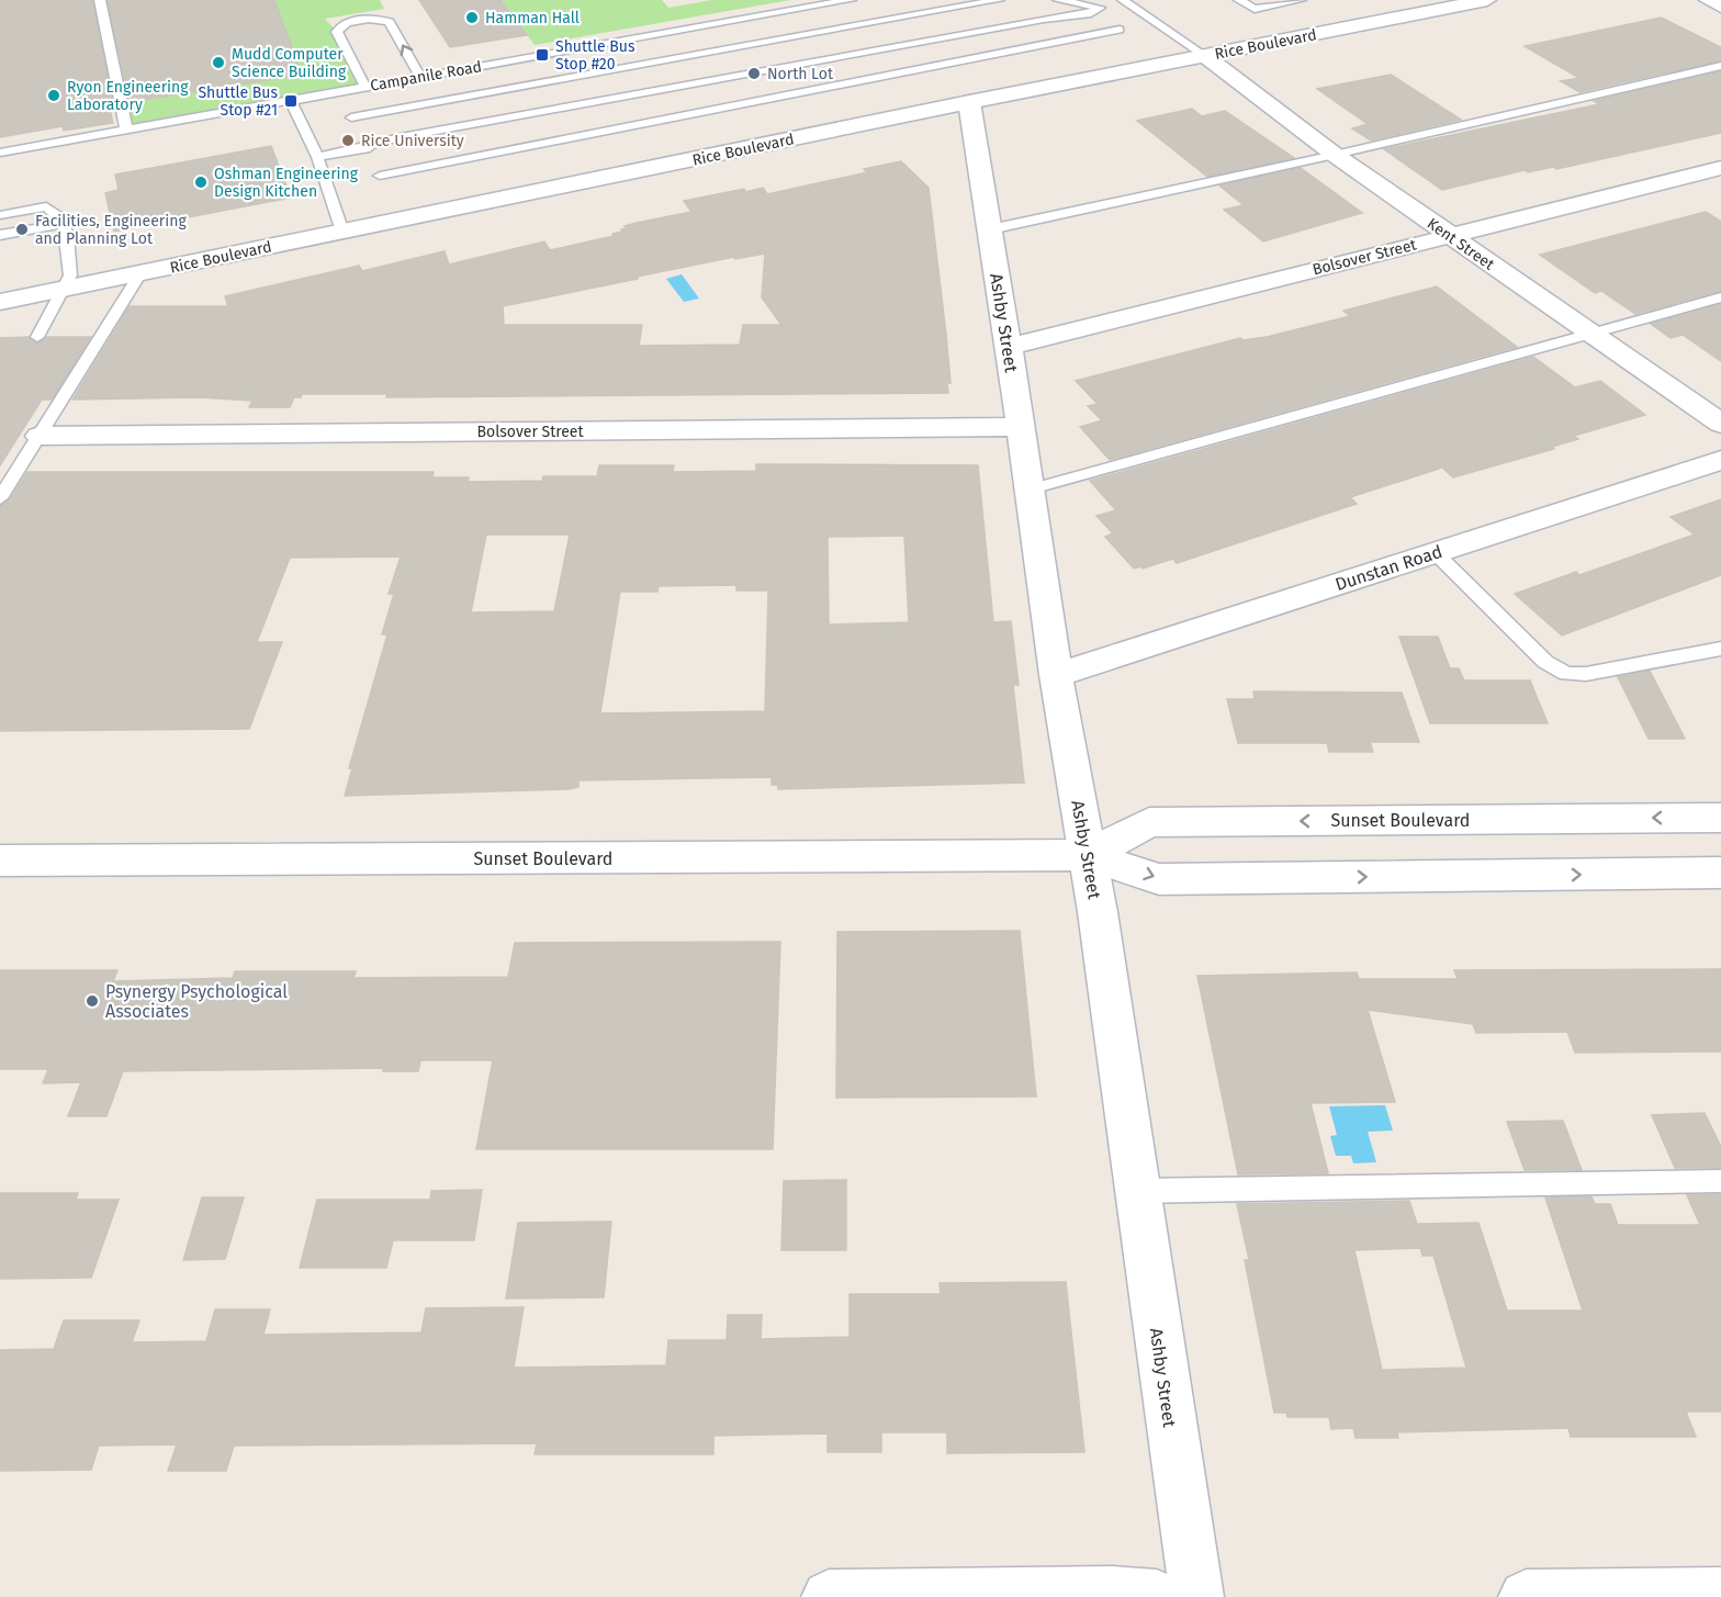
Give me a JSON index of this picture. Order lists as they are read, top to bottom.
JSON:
{
  "streets": {
    "street": [
      "Rice Boulevard",
      "Kent Street",
      "Bolsover Street",
      "Ashby Street",
      "Dunstan Road",
      "Sunset Boulevard"
    ],
    "lane": ["Campanile Road"]
  },
  "crossings": [
    ["Rice Boulevard", "Kent Street"],
    ["Rice Boulevard", "Ashby Street"],
    ["Kent Street", "Bolsover Street"],
    ["Bolsover Street", "Ashby Street"],
    ["Ashby Street", "Dunstan Road"],
    ["Ashby Street", "Sunset Boulevard"]
  ],
  "places": {
    "other": [
      "Hamman Hall",
      "Mudd Computer Science Building",
      "North Lot",
      "Ryon Engineering Laboratory",
      "Rice University",
      "Oshman Engineering Design Kitchen",
      "Facilities, Engineering and Planning Lot",
      "Psynergy Psychological Associates"
    ],
    "transit": ["Shuttle Bus Stop #20", "Shuttle Bus Stop #21"]
  }
}
